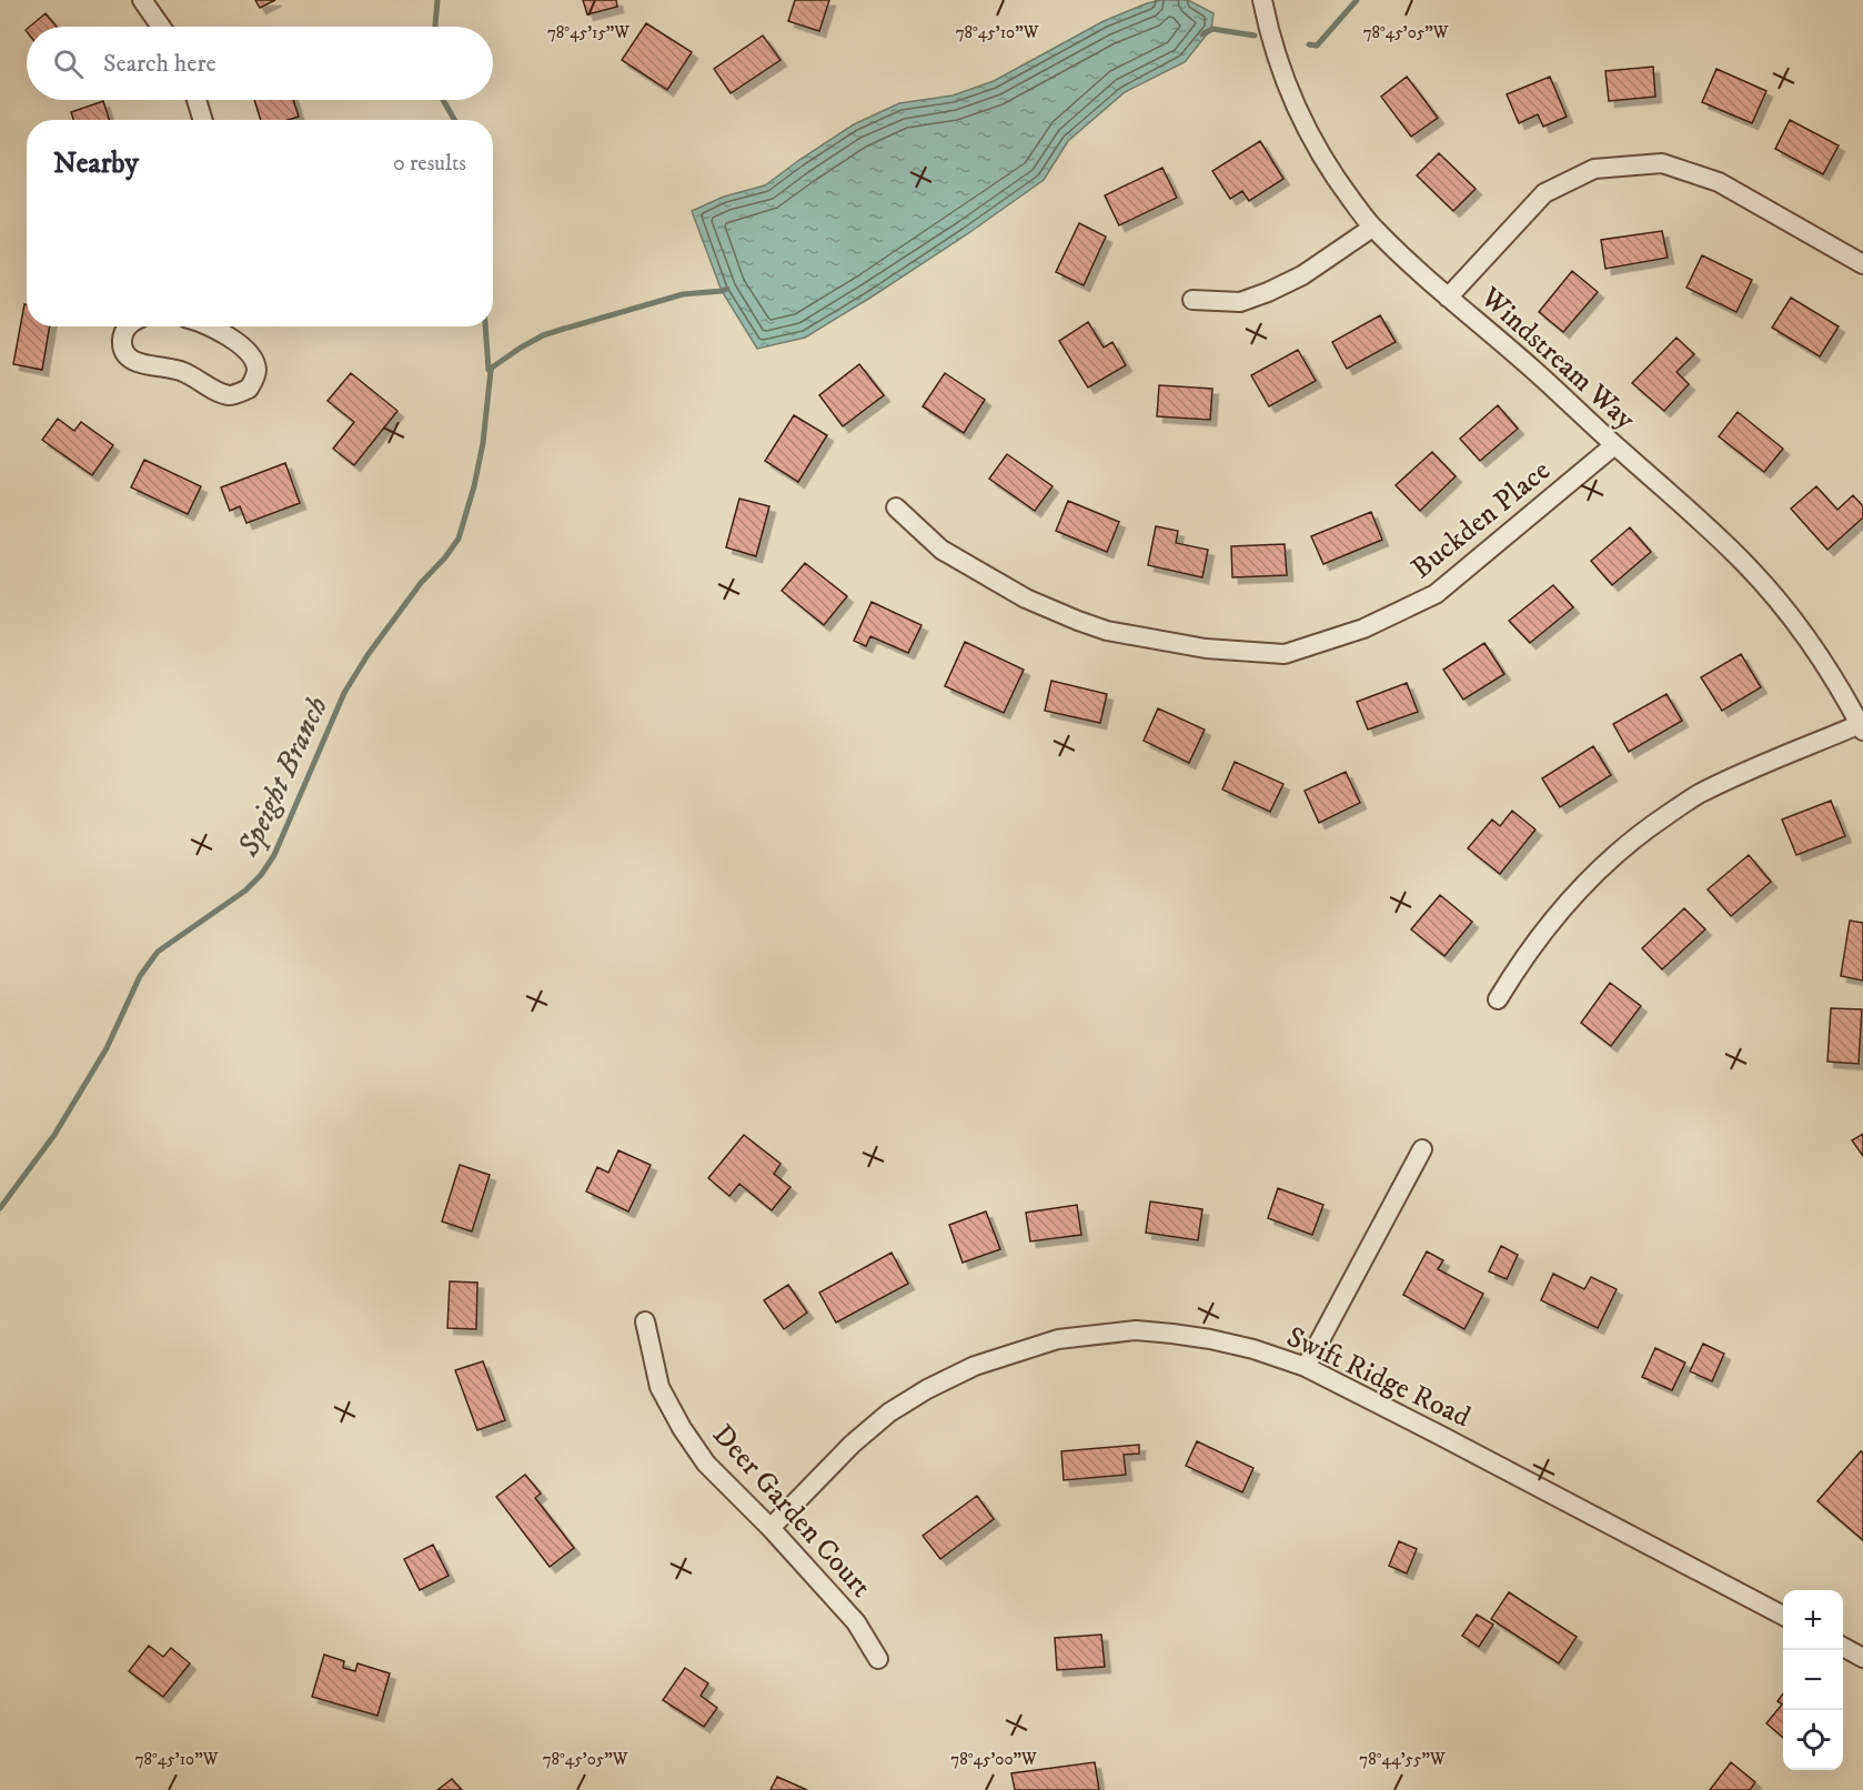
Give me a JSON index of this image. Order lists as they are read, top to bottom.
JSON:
{
  "streets": {
    "street": [
      "Windstream Way",
      "Buckden Place",
      "Swift Ridge Road",
      "Deer Garden Court"
    ]
  },
  "crossings": [
    ["Windstream Way", "Buckden Place"],
    ["Swift Ridge Road", "Deer Garden Court"]
  ],
  "water": ["Speight Branch"],
  "page": {
    "search": "Search here",
    "heading": ["Nearby", "0 results"],
    "map_buttons": ["+", "−"]
  },
  "coordinates": [
    "78°45'15\"W",
    "78°45'10\"W",
    "78°45'05\"W",
    "78°45'00\"W",
    "78°44'55\"W"
  ]
}
